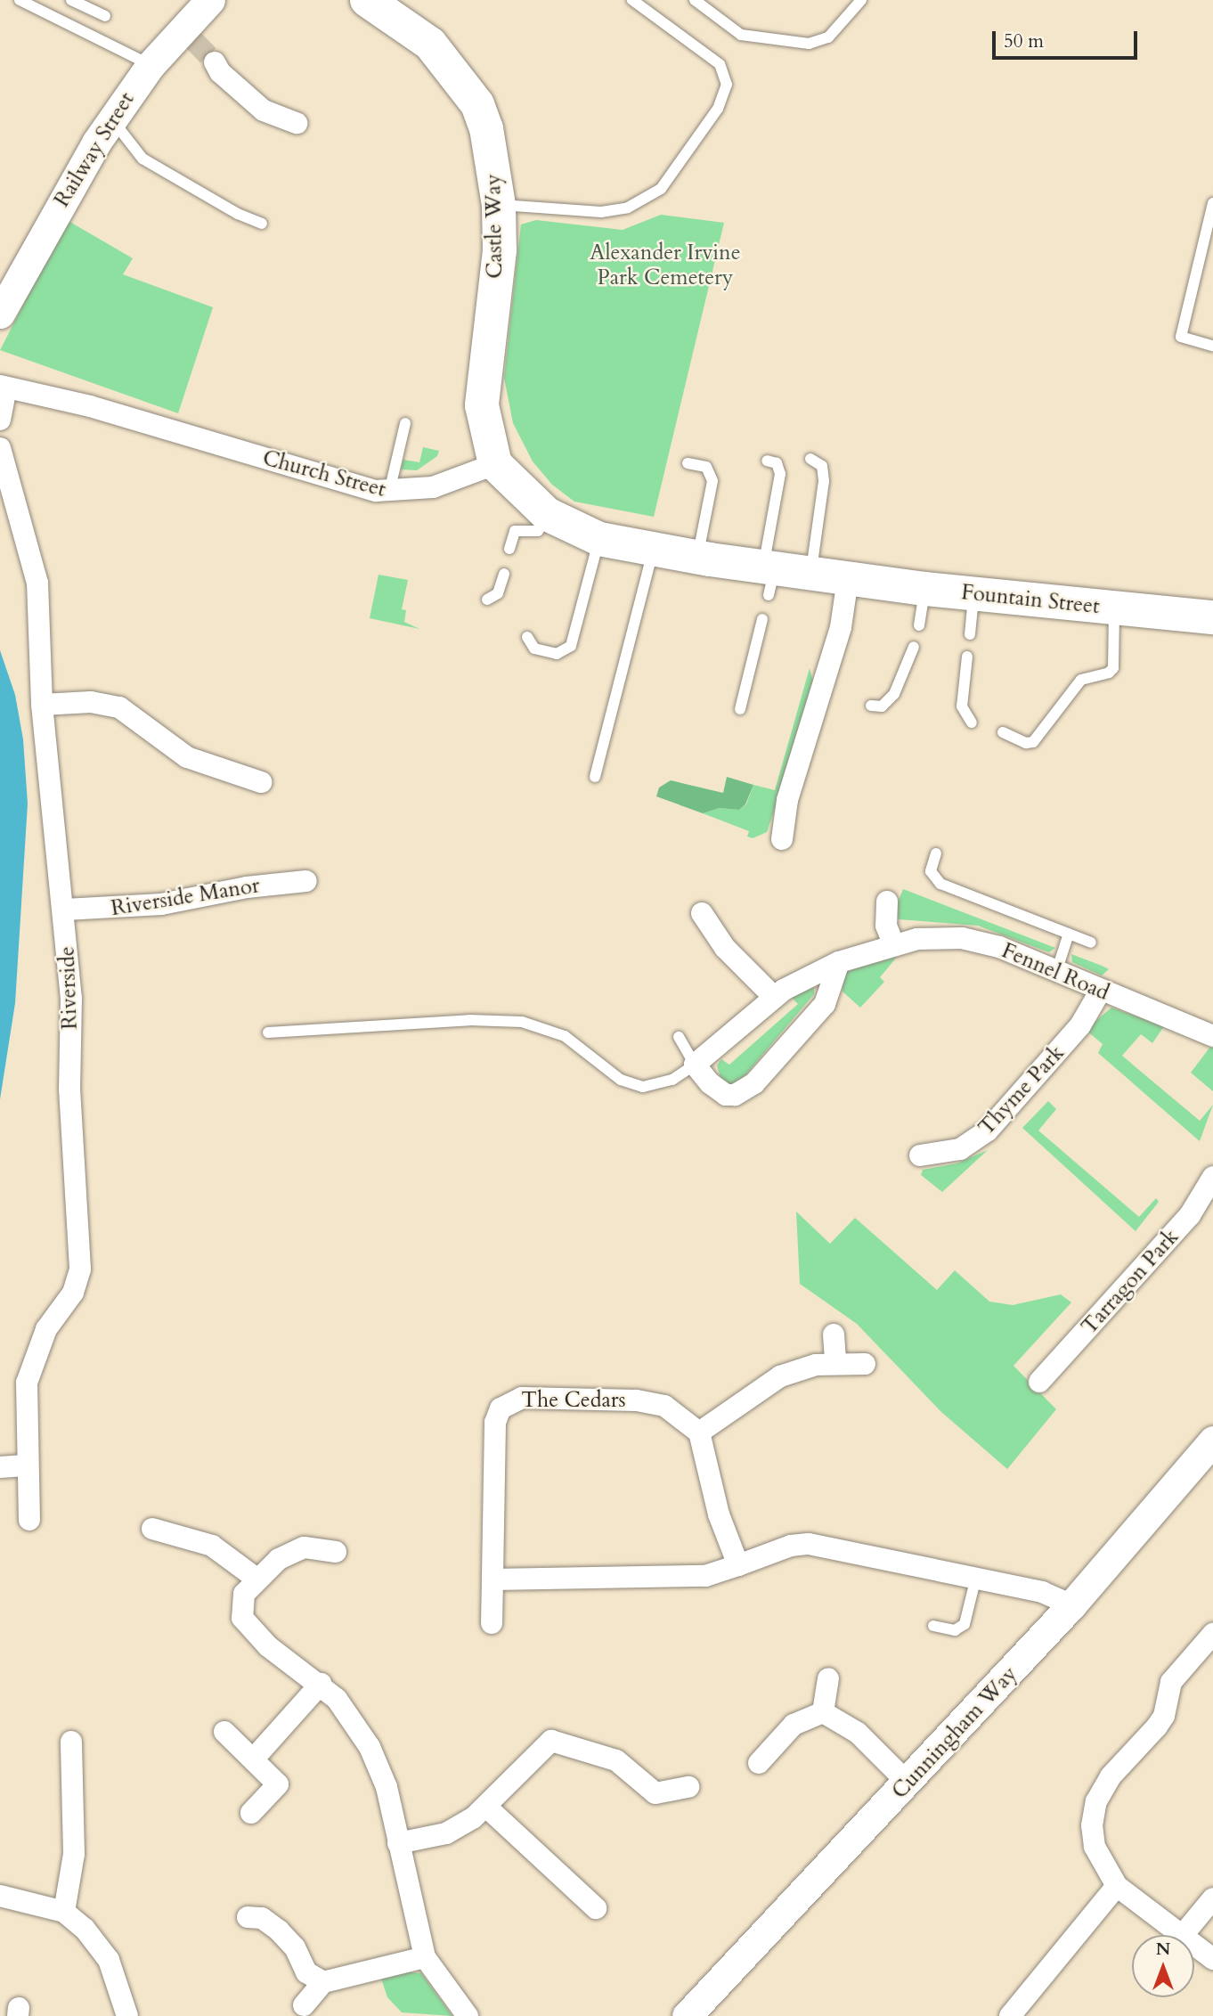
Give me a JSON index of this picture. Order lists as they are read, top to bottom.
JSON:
{
  "streets": {
    "main road": ["Castle Way", "Fountain Street"],
    "street": [
      "Railway Street",
      "Church Street",
      "Riverside Manor",
      "Fennel Road",
      "Riverside",
      "Thyme Park",
      "Tarragon Park",
      "The Cedars",
      "Cunningham Way"
    ]
  },
  "crossings": [
    ["Castle Way", "Church Street"],
    ["Riverside Manor", "Riverside"],
    ["Fennel Road", "Thyme Park"]
  ],
  "parks": ["Alexander Irvine Park Cemetery"],
  "scale_bar": "50 m",
  "north": "top"
}
